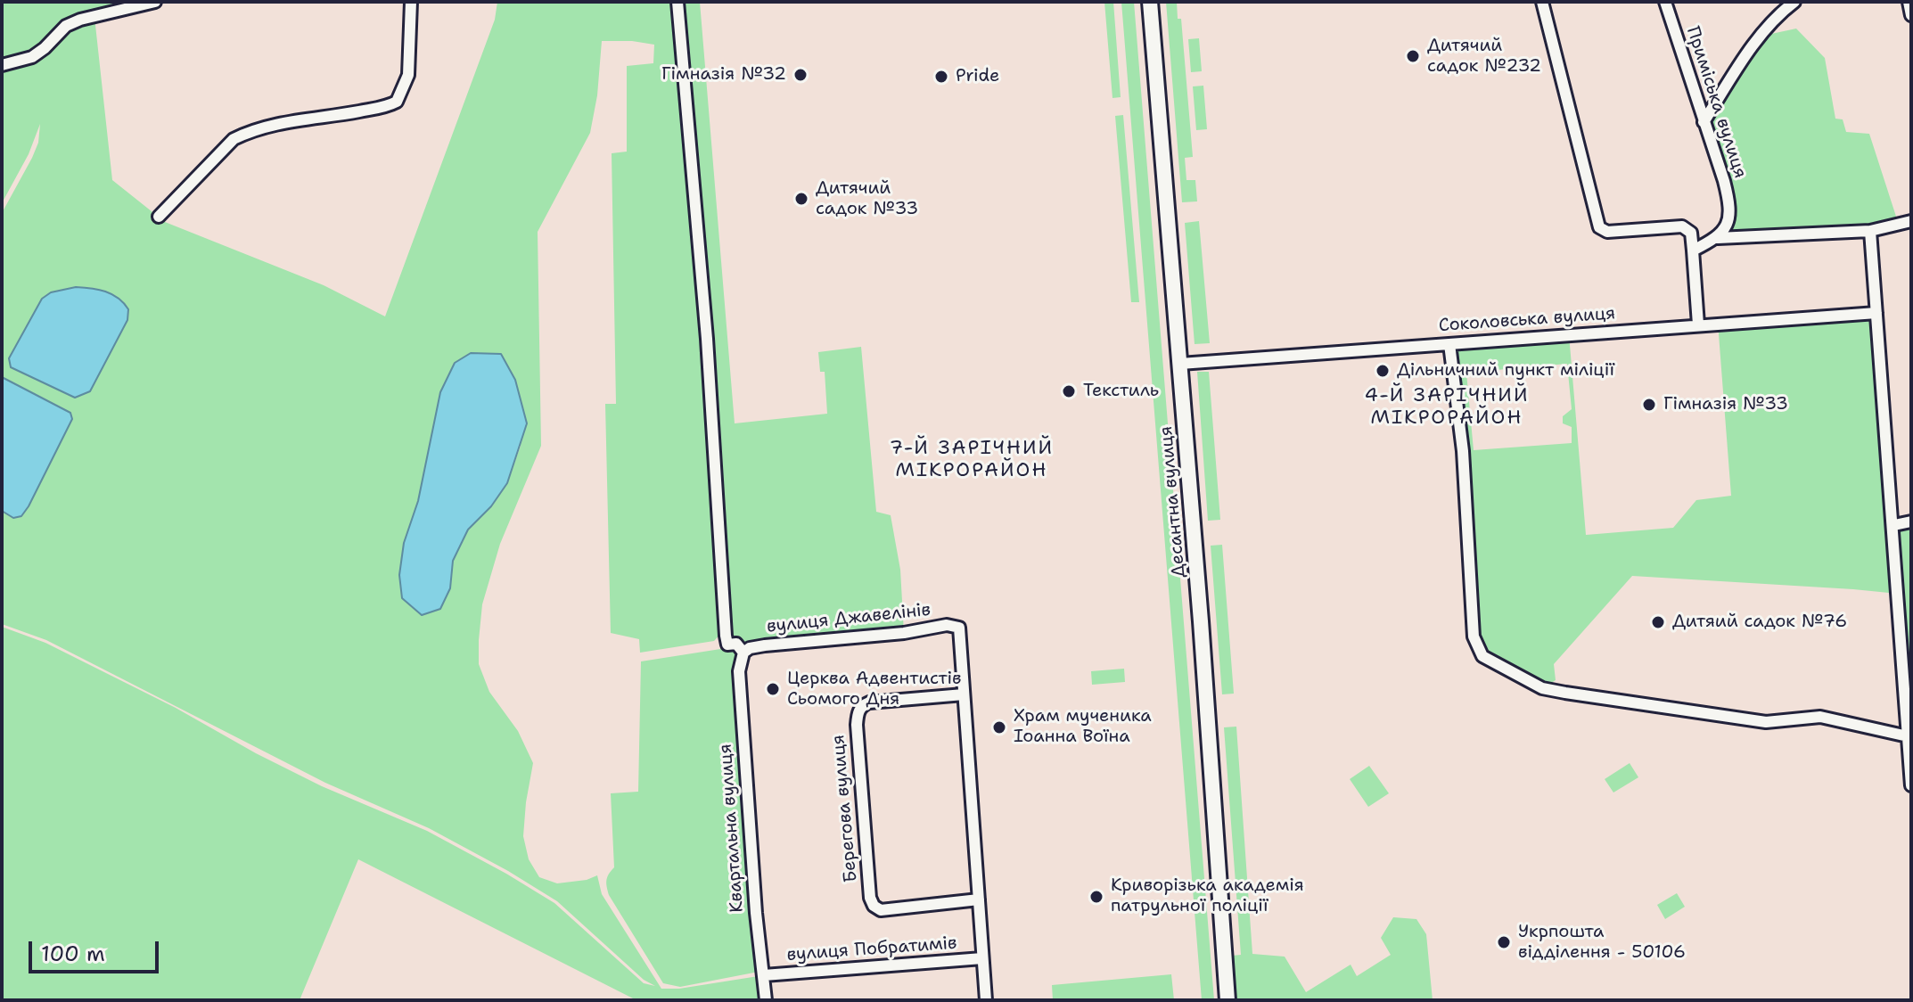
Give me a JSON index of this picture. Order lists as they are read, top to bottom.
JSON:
{
  "streets": {
    "main road": ["Десантна вулиця"],
    "street": [
      "Приміська вулиця",
      "Соколовська вулиця",
      "вулиця Джавелінів",
      "Берегова вулиця",
      "Квартальна вулиця",
      "вулиця Побратимів"
    ]
  },
  "crossings": [
    ["Соколовська вулиця", "Десантна вулиця"],
    ["вулиця Джавелінів", "Берегова вулиця"],
    ["вулиця Джавелінів", "Квартальна вулиця"],
    ["Квартальна вулиця", "вулиця Побратимів"]
  ],
  "districts": ["4-Й ЗАРІЧНИЙ МІКРОРАЙОН", "7-Й ЗАРІЧНИЙ МІКРОРАЙОН"],
  "places": [
    "Дитячий садок №232",
    "Гімназія №32",
    "Pride",
    "Дитячий садок №33",
    "Дільничний пункт міліції",
    "Текстиль",
    "Гімназія №33",
    "Дитяий садок №76",
    "Церква Адвентистів Сьомого Дня",
    "Храм мученика Іоанна Воїна",
    "Криворізька академія патрульної поліції",
    "Укрпошта відділення - 50106"
  ],
  "scale_bar": "100 m"
}
